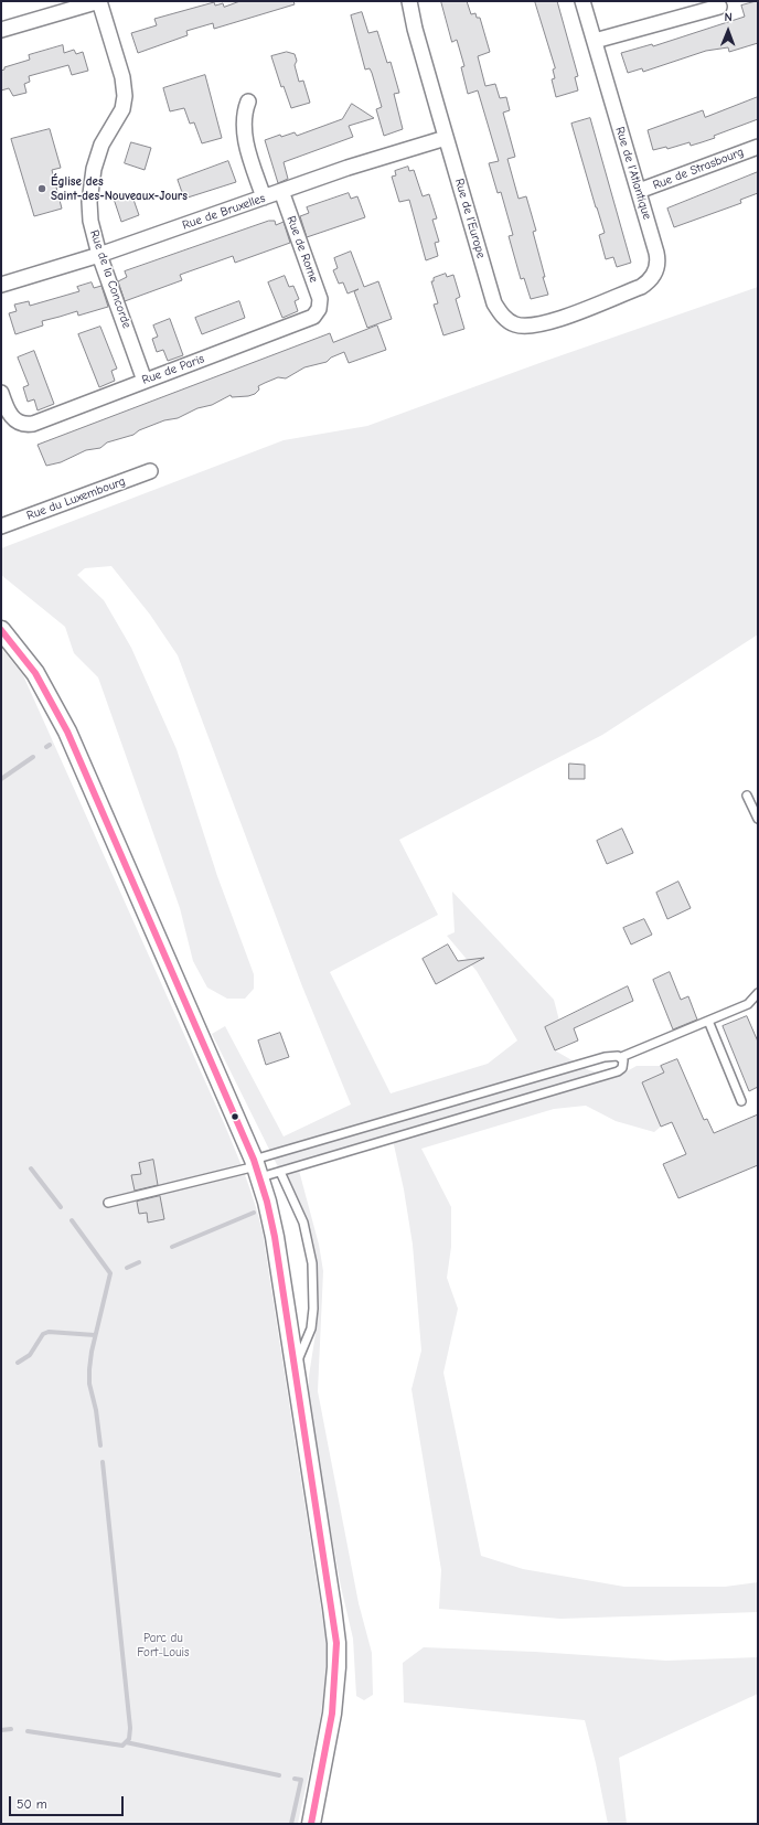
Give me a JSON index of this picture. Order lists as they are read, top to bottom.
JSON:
{
  "streets": {
    "street": [
      "Rue de Strasbourg",
      "Rue de l'Atlantique",
      "Rue de Bruxelles",
      "Rue de l'Europe",
      "Rue de Rome",
      "Rue de la Concorde",
      "Rue de Paris",
      "Rue du Luxembourg"
    ]
  },
  "crossings": [
    ["Rue de Strasbourg", "Rue de l'Atlantique"],
    ["Rue de l'Atlantique", "Rue de l'Europe"],
    ["Rue de Bruxelles", "Rue de l'Europe"],
    ["Rue de Bruxelles", "Rue de Rome"],
    ["Rue de Bruxelles", "Rue de la Concorde"],
    ["Rue de Rome", "Rue de Paris"],
    ["Rue de la Concorde", "Rue de Paris"]
  ],
  "parks": ["Parc du Fort-Louis"],
  "places": ["Église des Saint-des-Nouveaux-Jours"],
  "scale_bar": "50 m",
  "north": "top"
}
